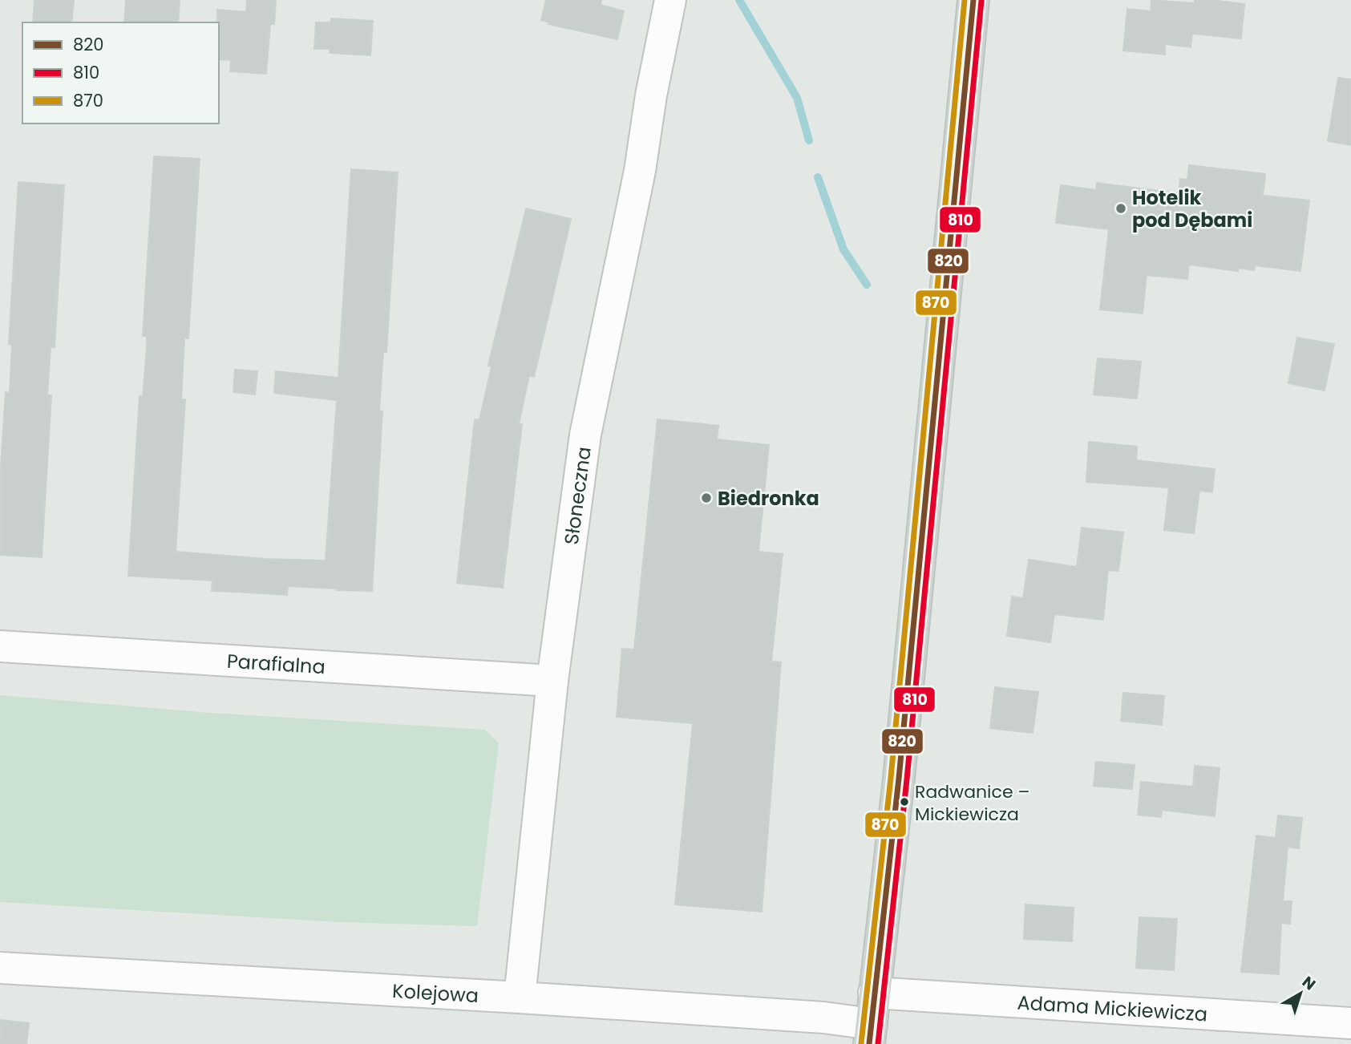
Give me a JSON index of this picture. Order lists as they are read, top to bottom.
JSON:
{
  "streets": {
    "street": [
      "Słoneczna",
      "Parafialna",
      "Kolejowa",
      "Adama Mickiewicza"
    ]
  },
  "crossings": [
    ["Słoneczna", "Parafialna"],
    ["Słoneczna", "Kolejowa"]
  ],
  "places": ["Hotelik pod Dębami", "Biedronka", "Radwanice – Mickiewicza"],
  "lines": ["transit line 820", "transit line 870", "transit line 810"],
  "legend": ["820", "810", "870"],
  "north": "top right"
}
